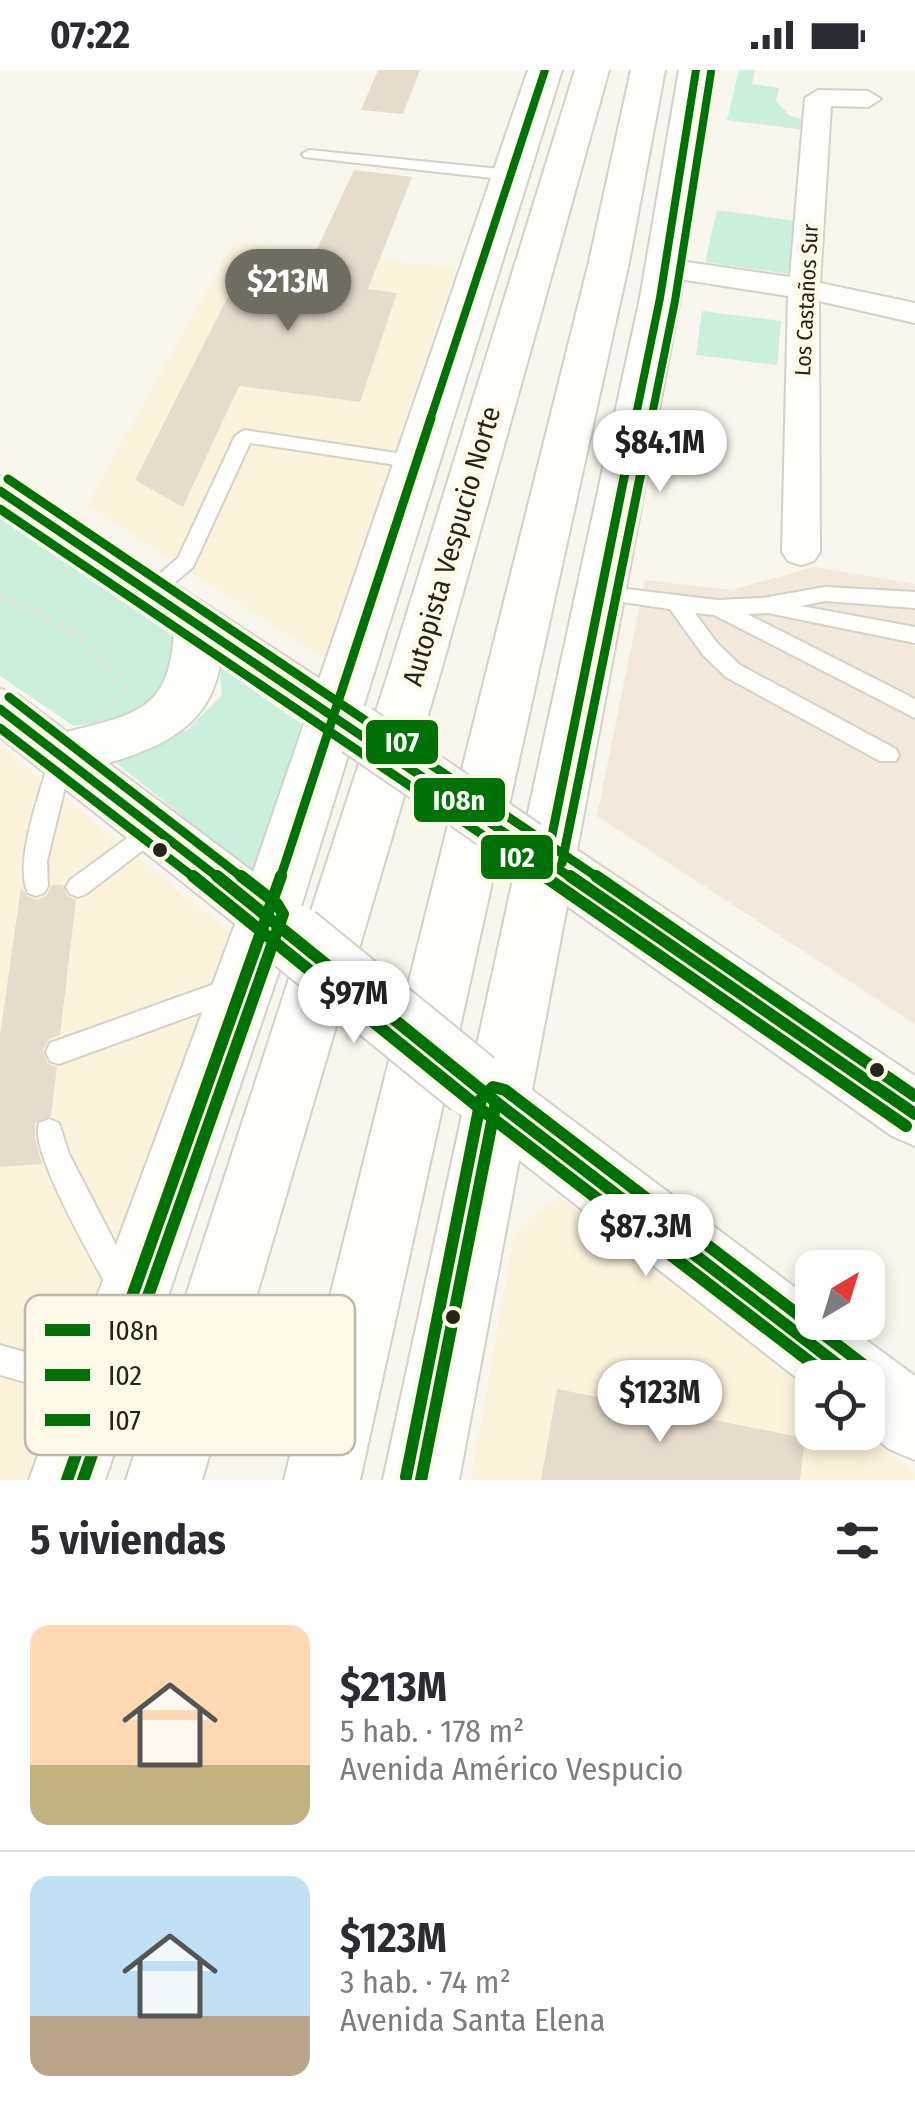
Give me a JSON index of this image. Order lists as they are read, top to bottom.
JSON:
{
  "streets": {
    "main road": ["Autopista Vespucio Norte"],
    "street": ["Los Castaños Sur"]
  },
  "lines": ["transit line I08n", "transit line I02", "transit line I07"],
  "legend": ["I08n", "I02", "I07"],
  "north": "top right",
  "page": {
    "status": "07:22",
    "price": [
      "$213M",
      "$84.1M",
      "$97M",
      "$87.3M",
      "$123M"
    ],
    "heading": "5 viviendas",
    "list": [
      {
        "name": "$213M",
        "note": "5 hab. · 178 m² · Avenida Américo Vespucio"
      },
      {
        "name": "$123M",
        "note": "3 hab. · 74 m² · Avenida Santa Elena"
      }
    ]
  }
}
